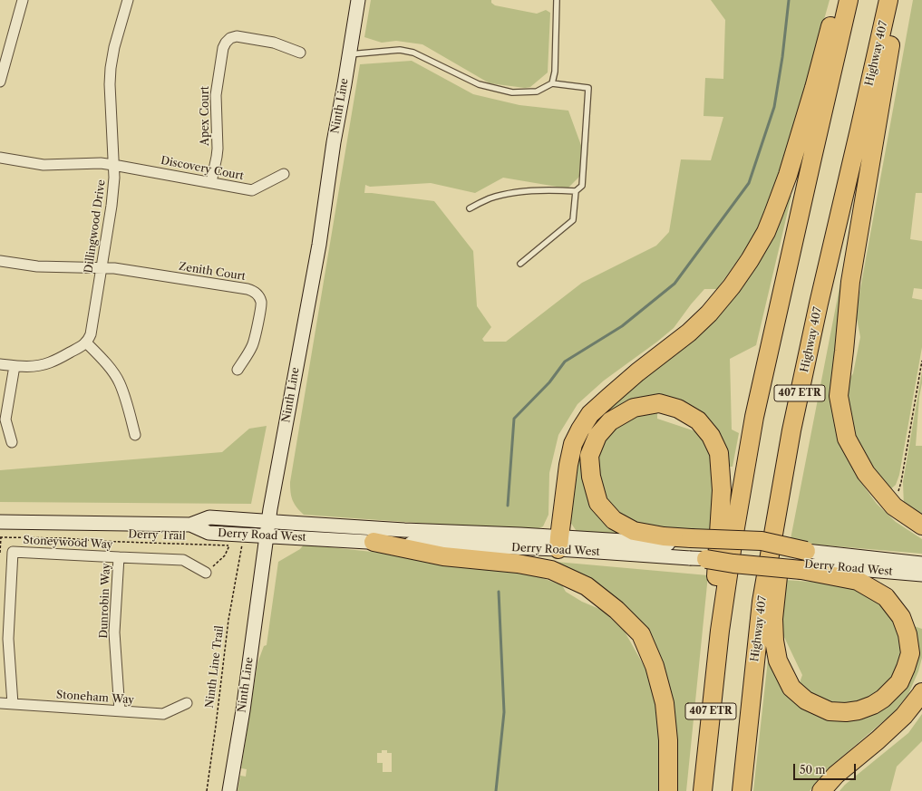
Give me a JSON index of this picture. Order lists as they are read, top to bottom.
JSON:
{
  "streets": {
    "highway": ["Highway 407", "407 ETR"],
    "main road": ["Ninth Line", "Derry Road West"],
    "street": [
      "Apex Court",
      "Discovery Court",
      "Dillingwood Drive",
      "Zenith Court",
      "Stoneywood Way",
      "Dunrobin Way",
      "Stoneham Way"
    ],
    "path": ["Derry Trail", "Ninth Line Trail"]
  },
  "crossings": [
    ["Ninth Line", "Derry Road West"],
    ["Apex Court", "Discovery Court"],
    ["Discovery Court", "Dillingwood Drive"],
    ["Dillingwood Drive", "Zenith Court"],
    ["Derry Trail", "Stoneywood Way"],
    ["Stoneywood Way", "Dunrobin Way"],
    ["Stoneywood Way", "Stoneham Way"],
    ["Dunrobin Way", "Stoneham Way"]
  ],
  "scale_bar": "50 m"
}
